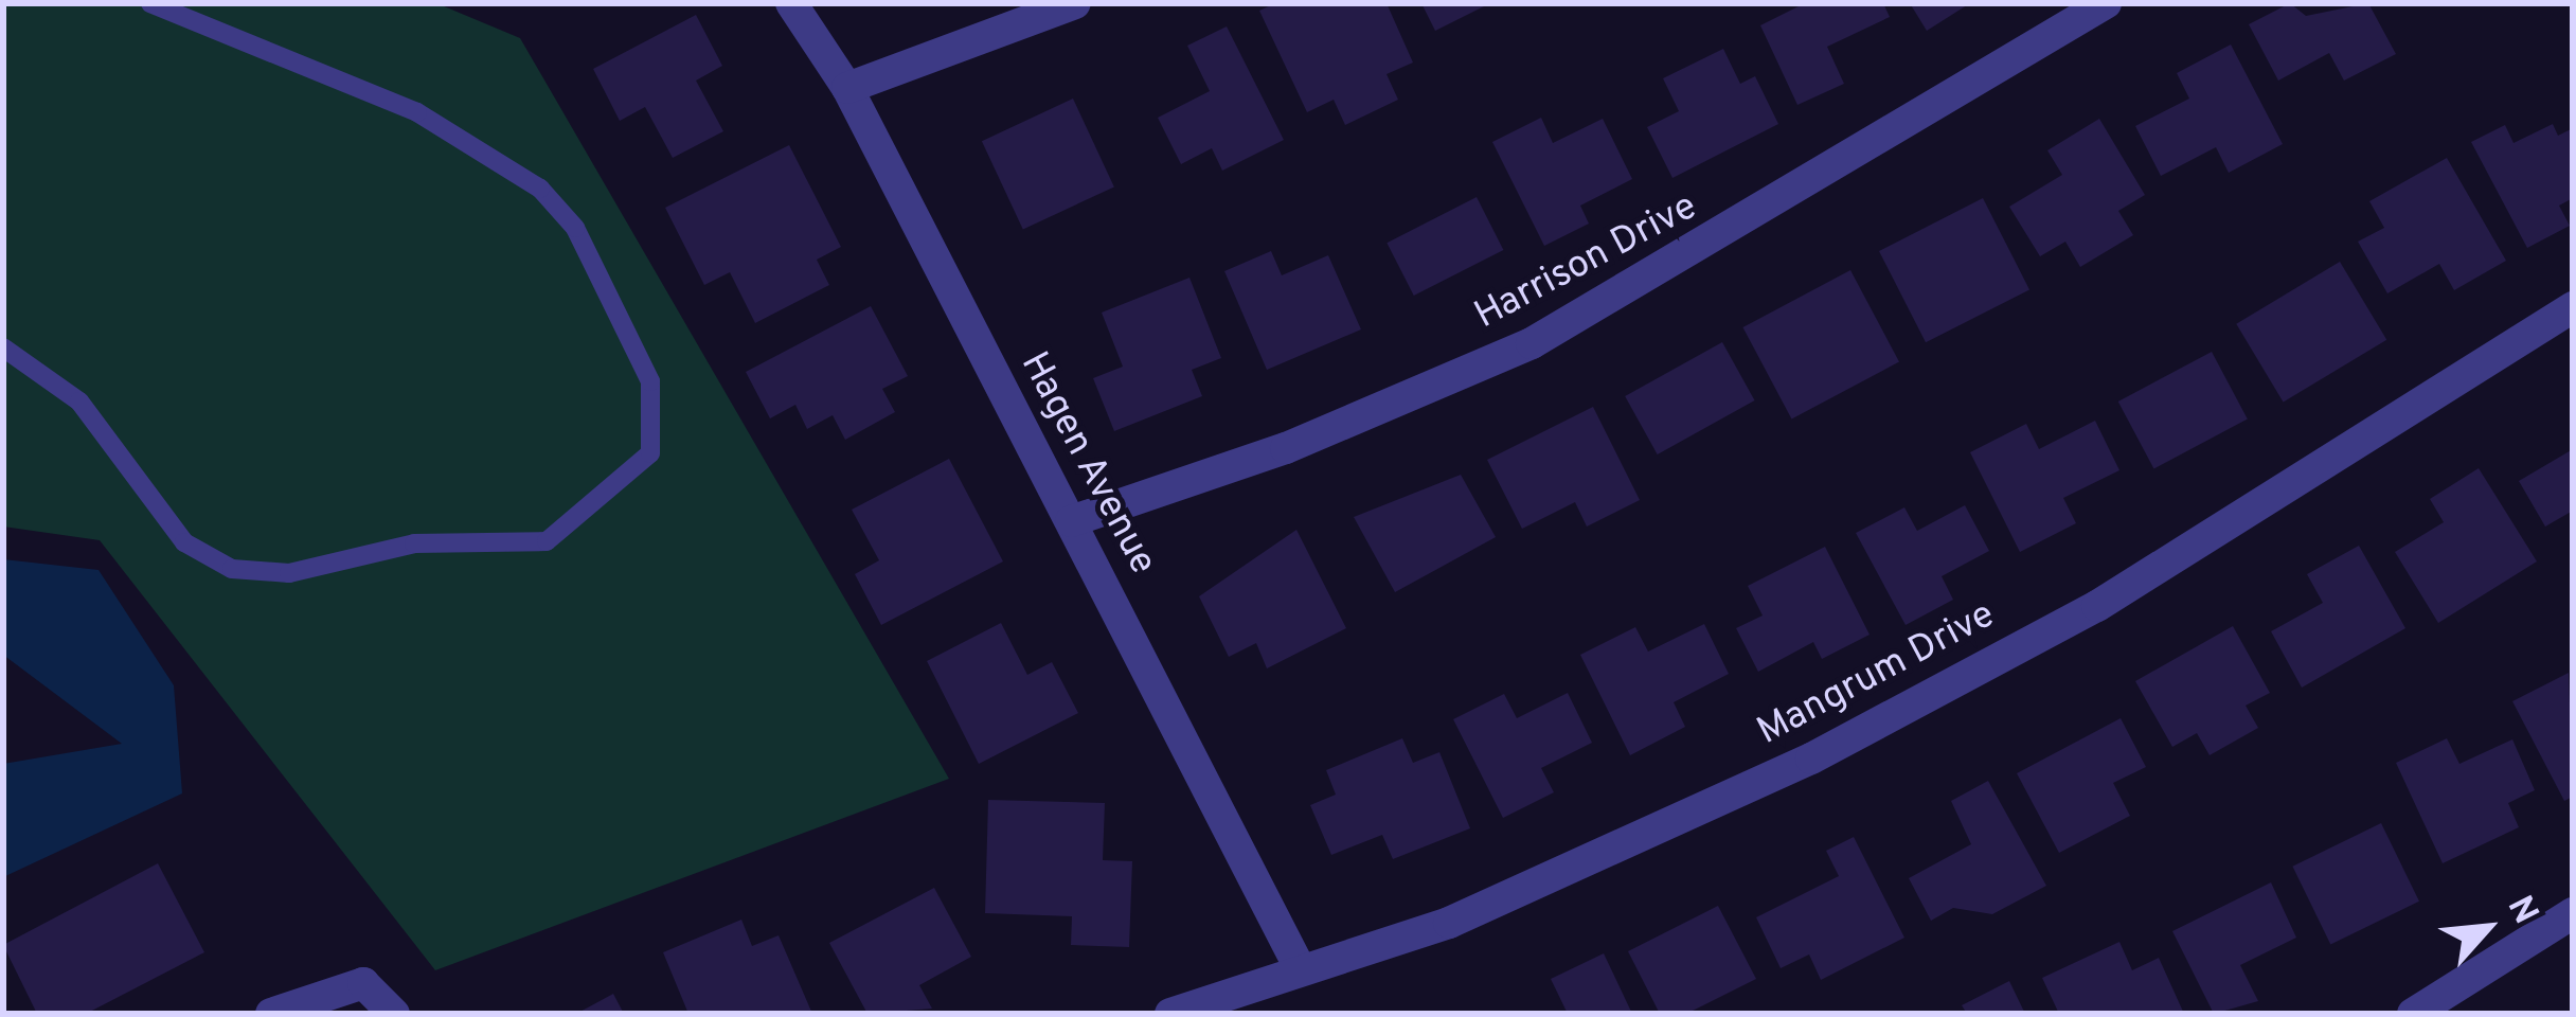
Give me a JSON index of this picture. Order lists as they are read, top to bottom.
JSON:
{
  "streets": {
    "street": ["Harrison Drive", "Hagen Avenue", "Mangrum Drive"]
  },
  "crossings": [
    ["Harrison Drive", "Hagen Avenue"],
    ["Hagen Avenue", "Mangrum Drive"]
  ],
  "north": "top right"
}
